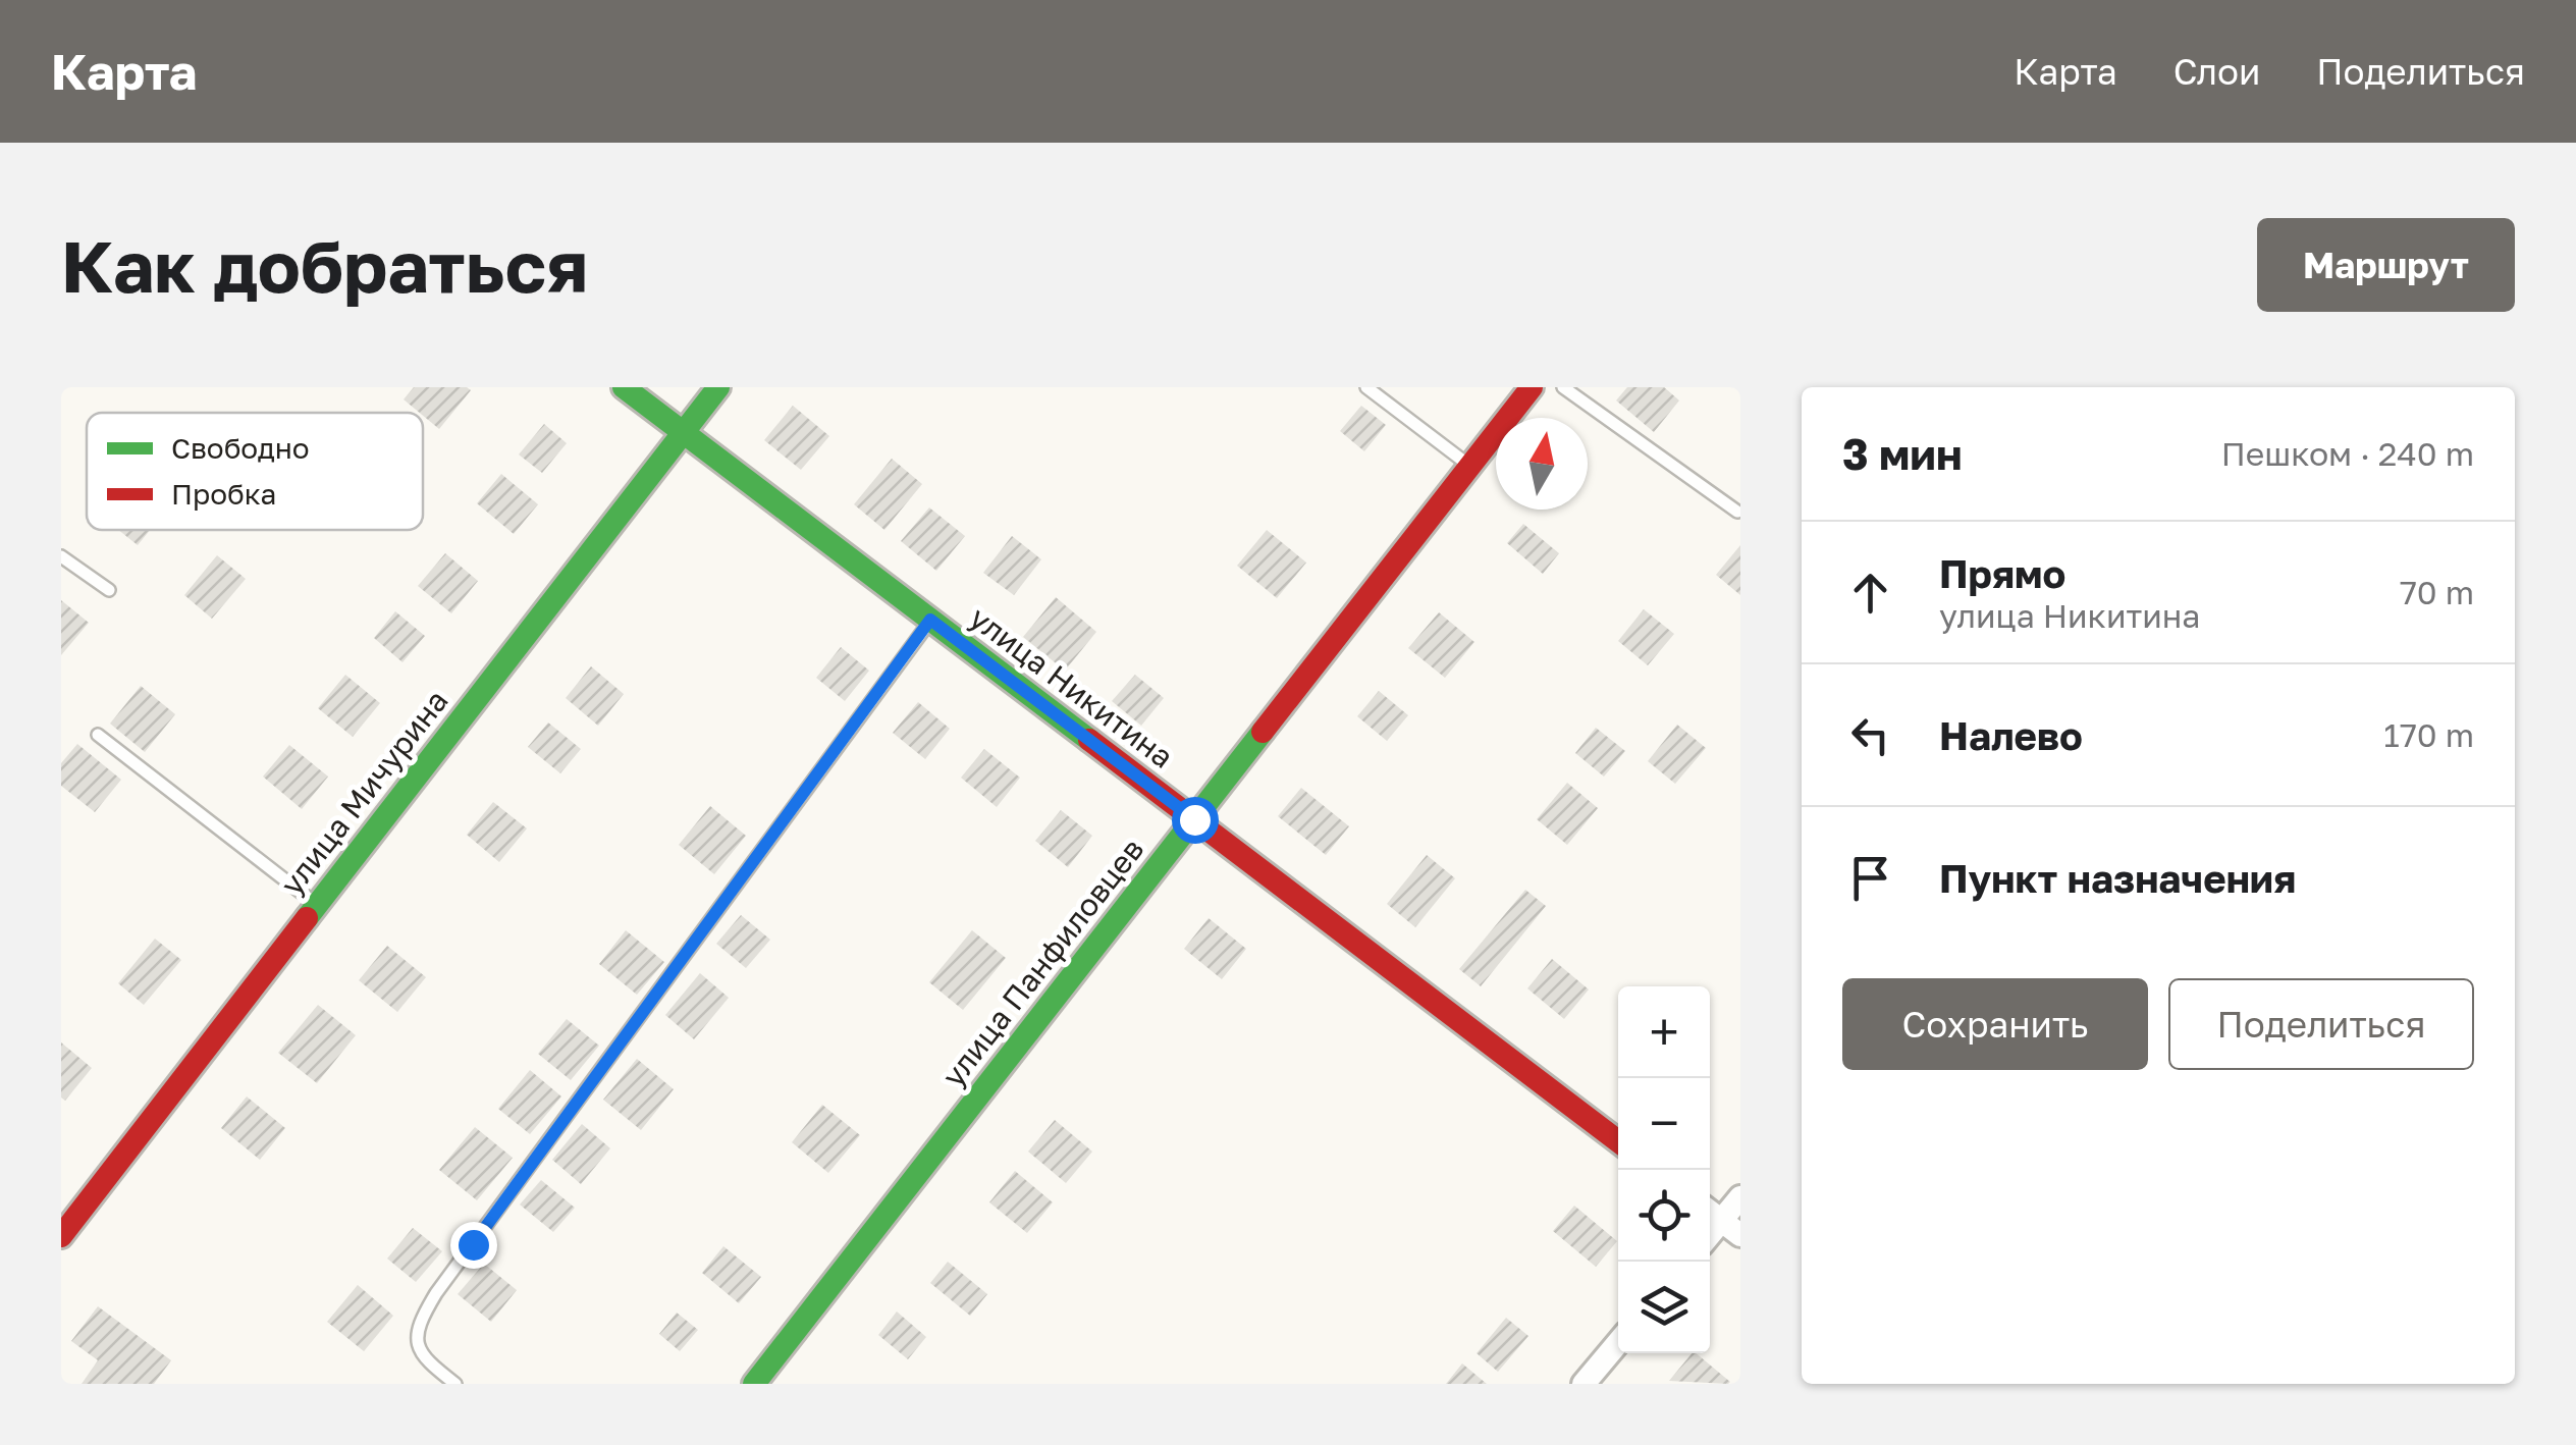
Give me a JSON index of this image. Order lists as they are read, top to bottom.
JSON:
{
  "streets": {
    "street": ["улица Никитина", "улица Мичурина", "улица Панфиловцев"]
  },
  "crossings": [
    ["улица Никитина", "улица Мичурина"],
    ["улица Никитина", "улица Панфиловцев"]
  ],
  "legend": ["Свободно", "Пробка"],
  "north": "top",
  "page": {
    "header": "Карта",
    "nav": ["Карта", "Слои", "Поделиться"],
    "buttons": [
      "Маршрут",
      ["Сохранить", "Поделиться"]
    ],
    "title": "Как добраться",
    "heading": ["3 мин", "Пешком · 240 m"],
    "list": [
      ["Прямо", "улица Никитина", "70 m"],
      ["Налево", "170 m"],
      "Пункт назначения"
    ],
    "map_buttons": ["+", "−"]
  }
}
